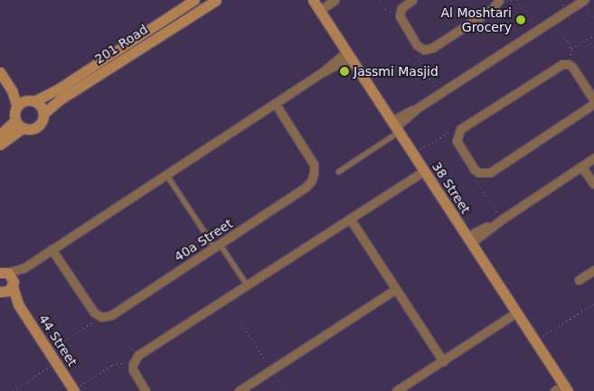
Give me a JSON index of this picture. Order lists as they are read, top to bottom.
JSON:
{
  "streets": {
    "street": [
      "201 Road",
      "38 Street",
      "40a Street",
      "44 Street"
    ]
  },
  "places": ["Al Moshtari Grocery", "Jassmi Masjid"]
}
